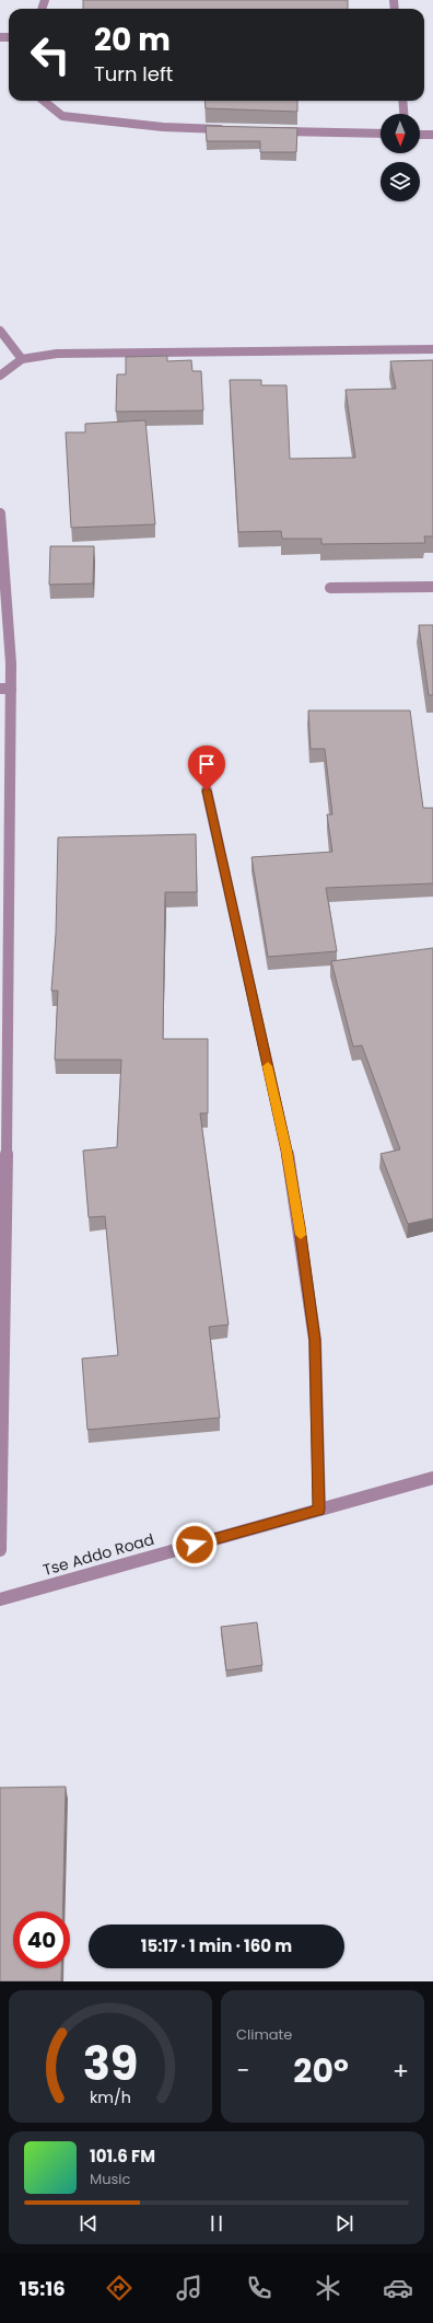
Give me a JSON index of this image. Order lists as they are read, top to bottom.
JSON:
{
  "streets": {
    "street": ["Tse Addo Road"]
  },
  "north": "bottom",
  "page": {
    "turn": ["20 m", "Turn left"],
    "limit": "40",
    "trip": "15:17 · 1 min · 160 m",
    "tile": "Climate",
    "heat": ["−", "20°", "+"],
    "song": ["101.6 FM", "Music"],
    "tabs": "15:16",
    "gauge": ["39", "km/h"]
  }
}
